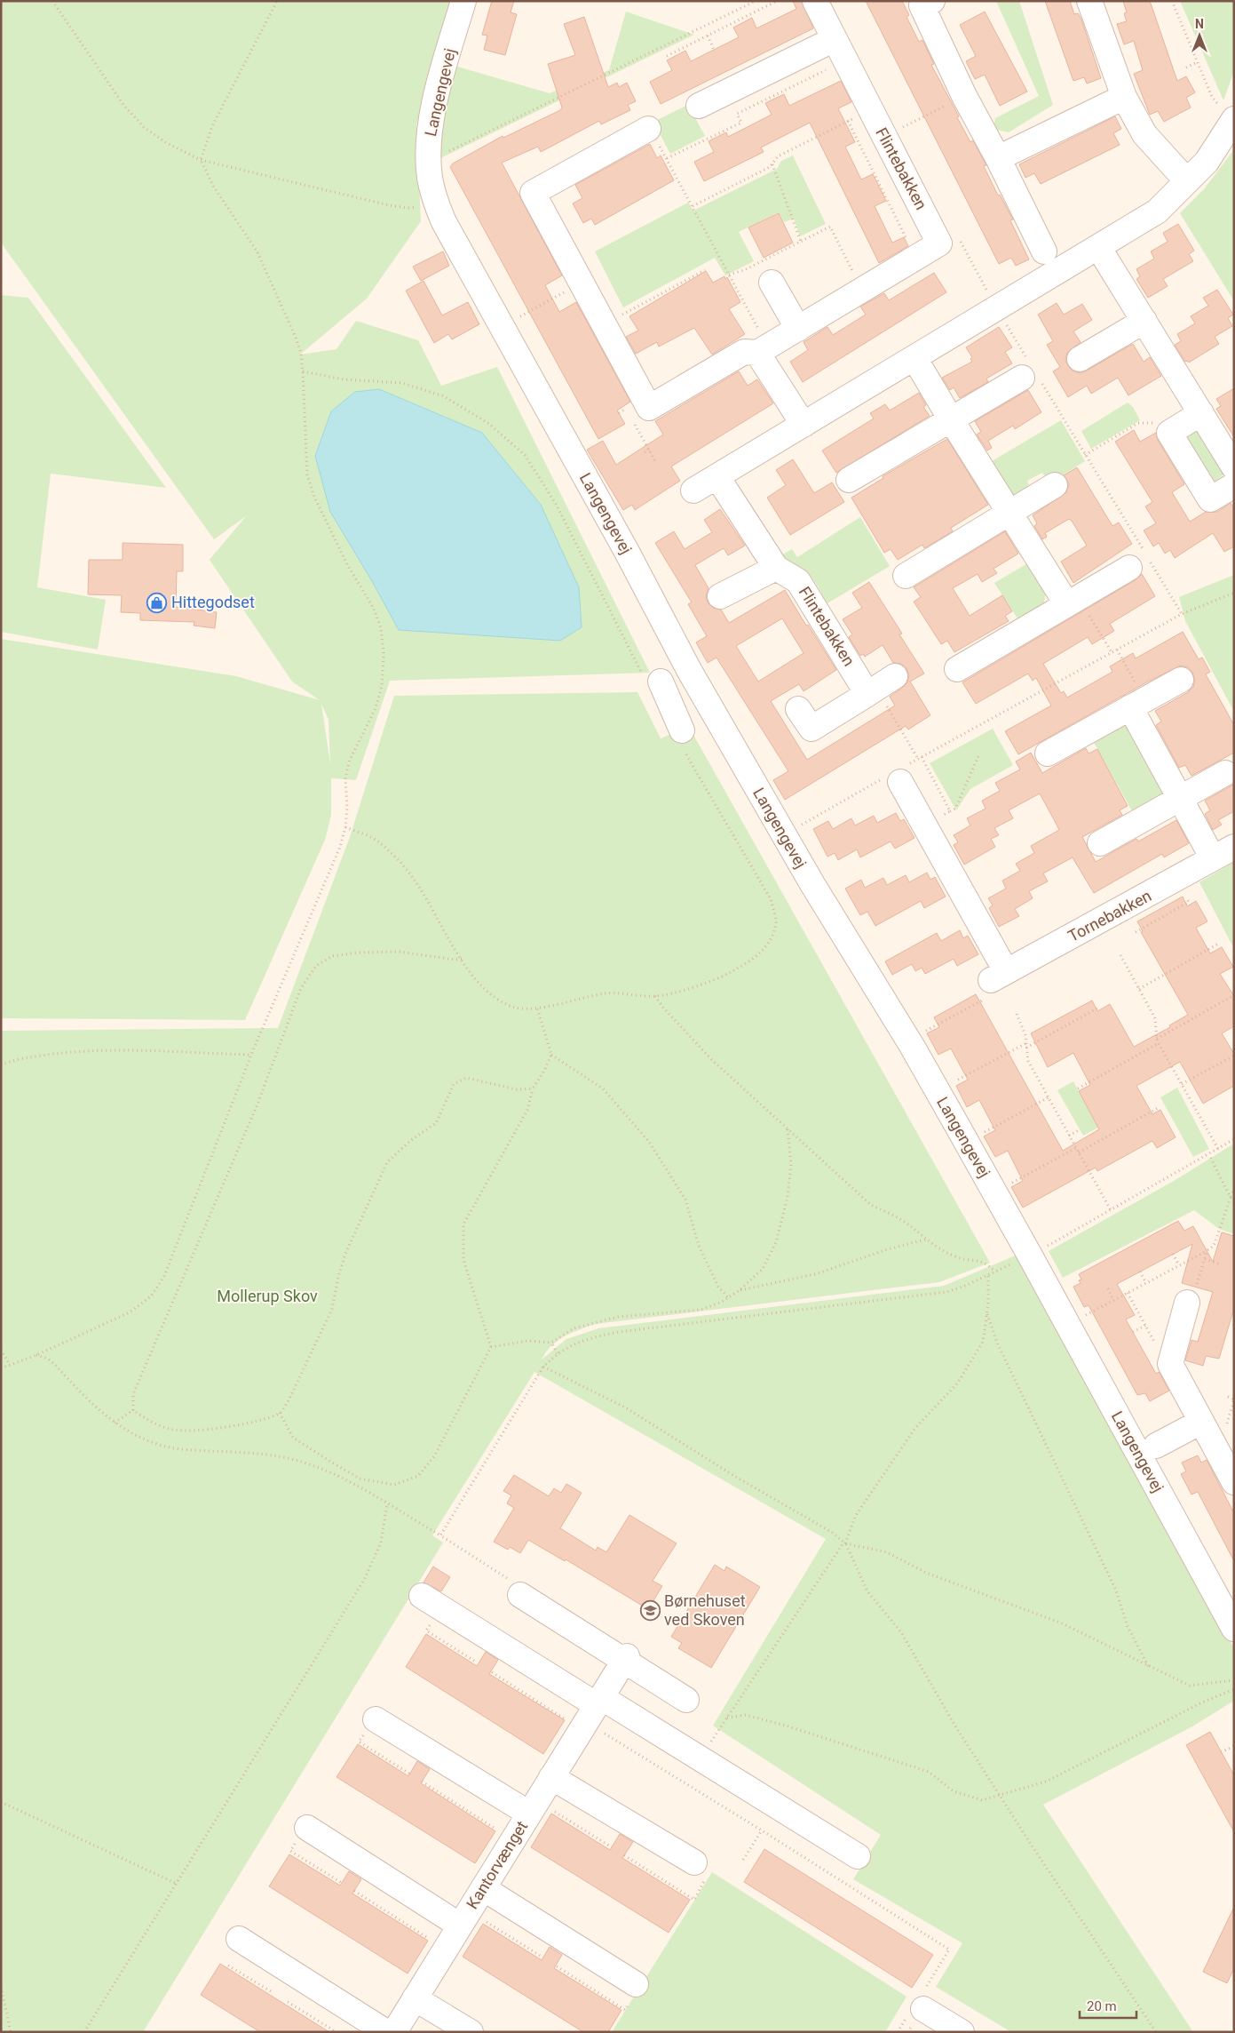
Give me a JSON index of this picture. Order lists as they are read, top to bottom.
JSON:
{
  "streets": {
    "street": [
      "Langengevej",
      "Flintebakken",
      "Tornebakken",
      "Kantorvænget"
    ]
  },
  "parks": ["Mollerup Skov"],
  "places": {
    "shop": ["Hittegodset"],
    "school or university": ["Børnehuset ved Skoven"]
  },
  "scale_bar": "20 m",
  "north": "top"
}
